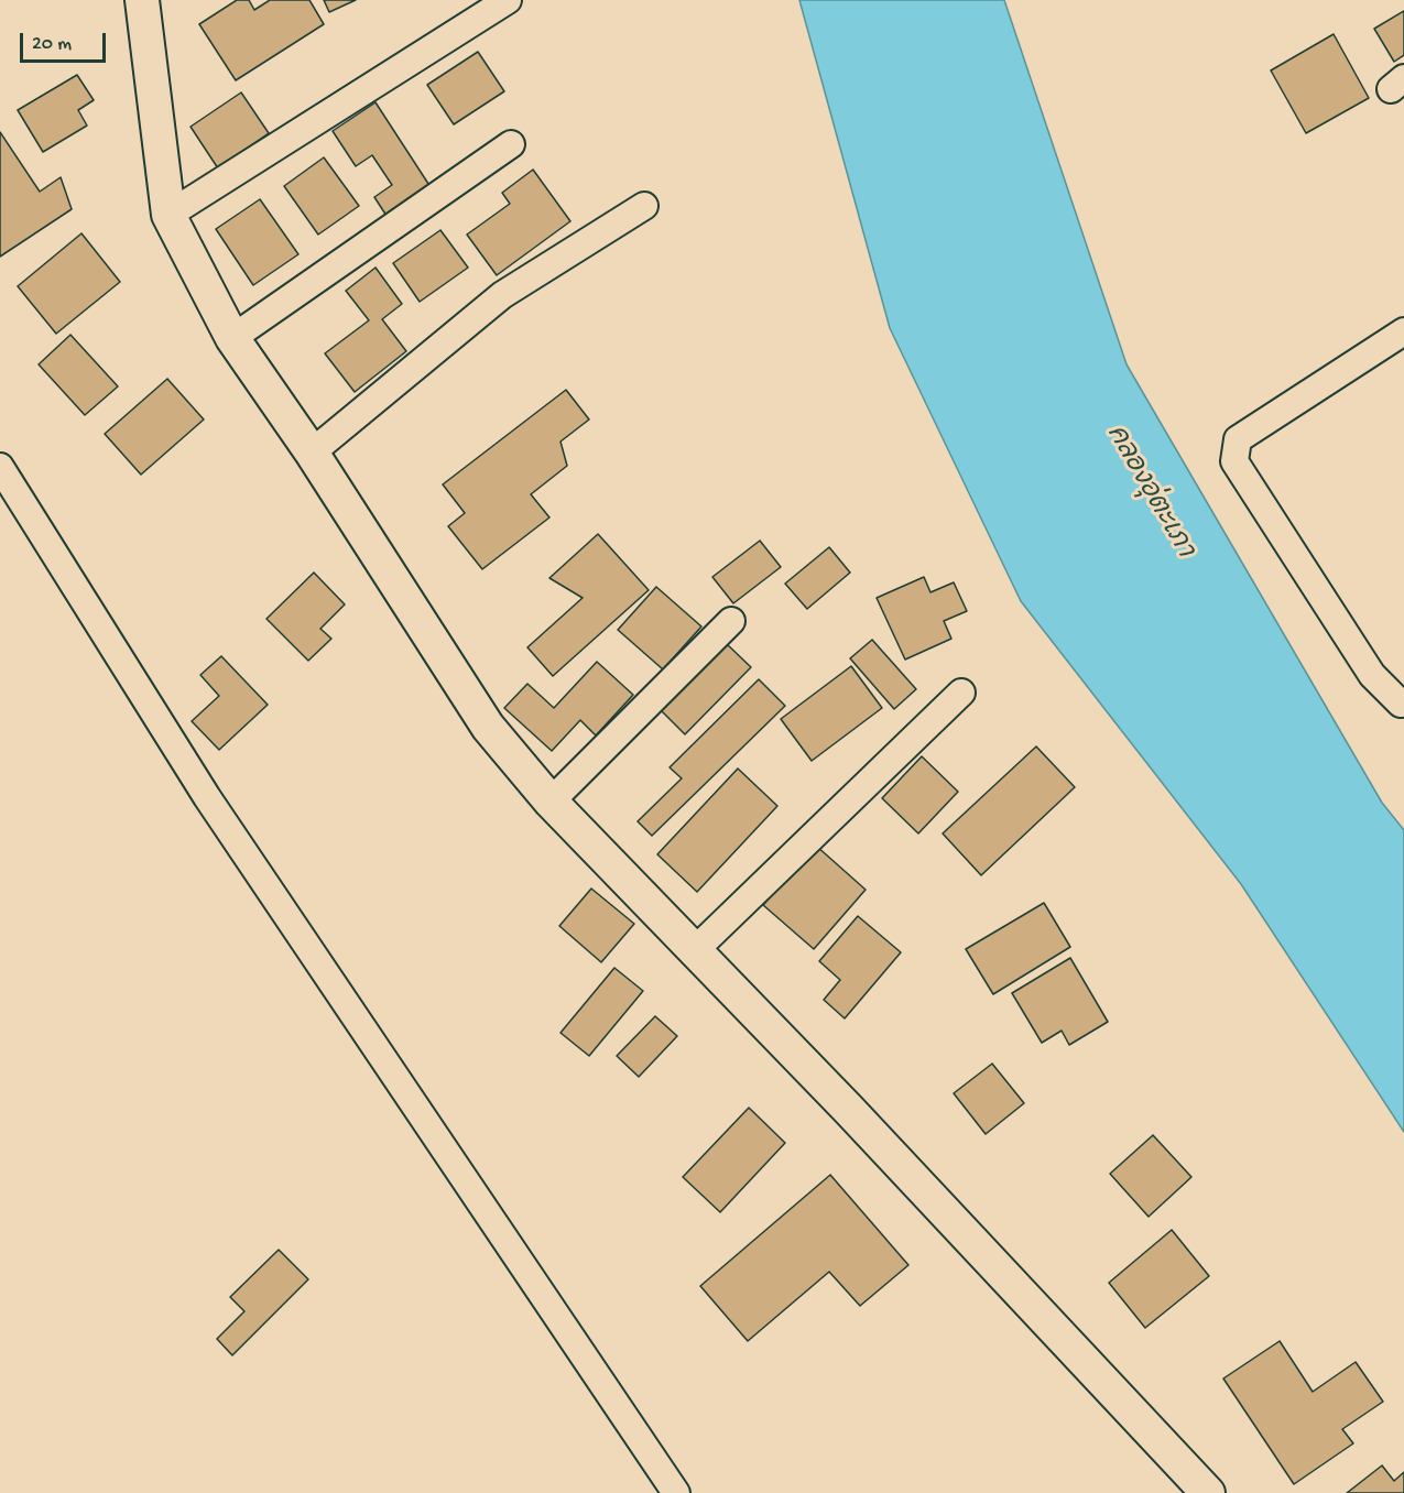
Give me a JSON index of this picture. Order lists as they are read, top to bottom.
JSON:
{
  "water": ["คลองอุ่ตะเภา"],
  "scale_bar": "20 m"
}
